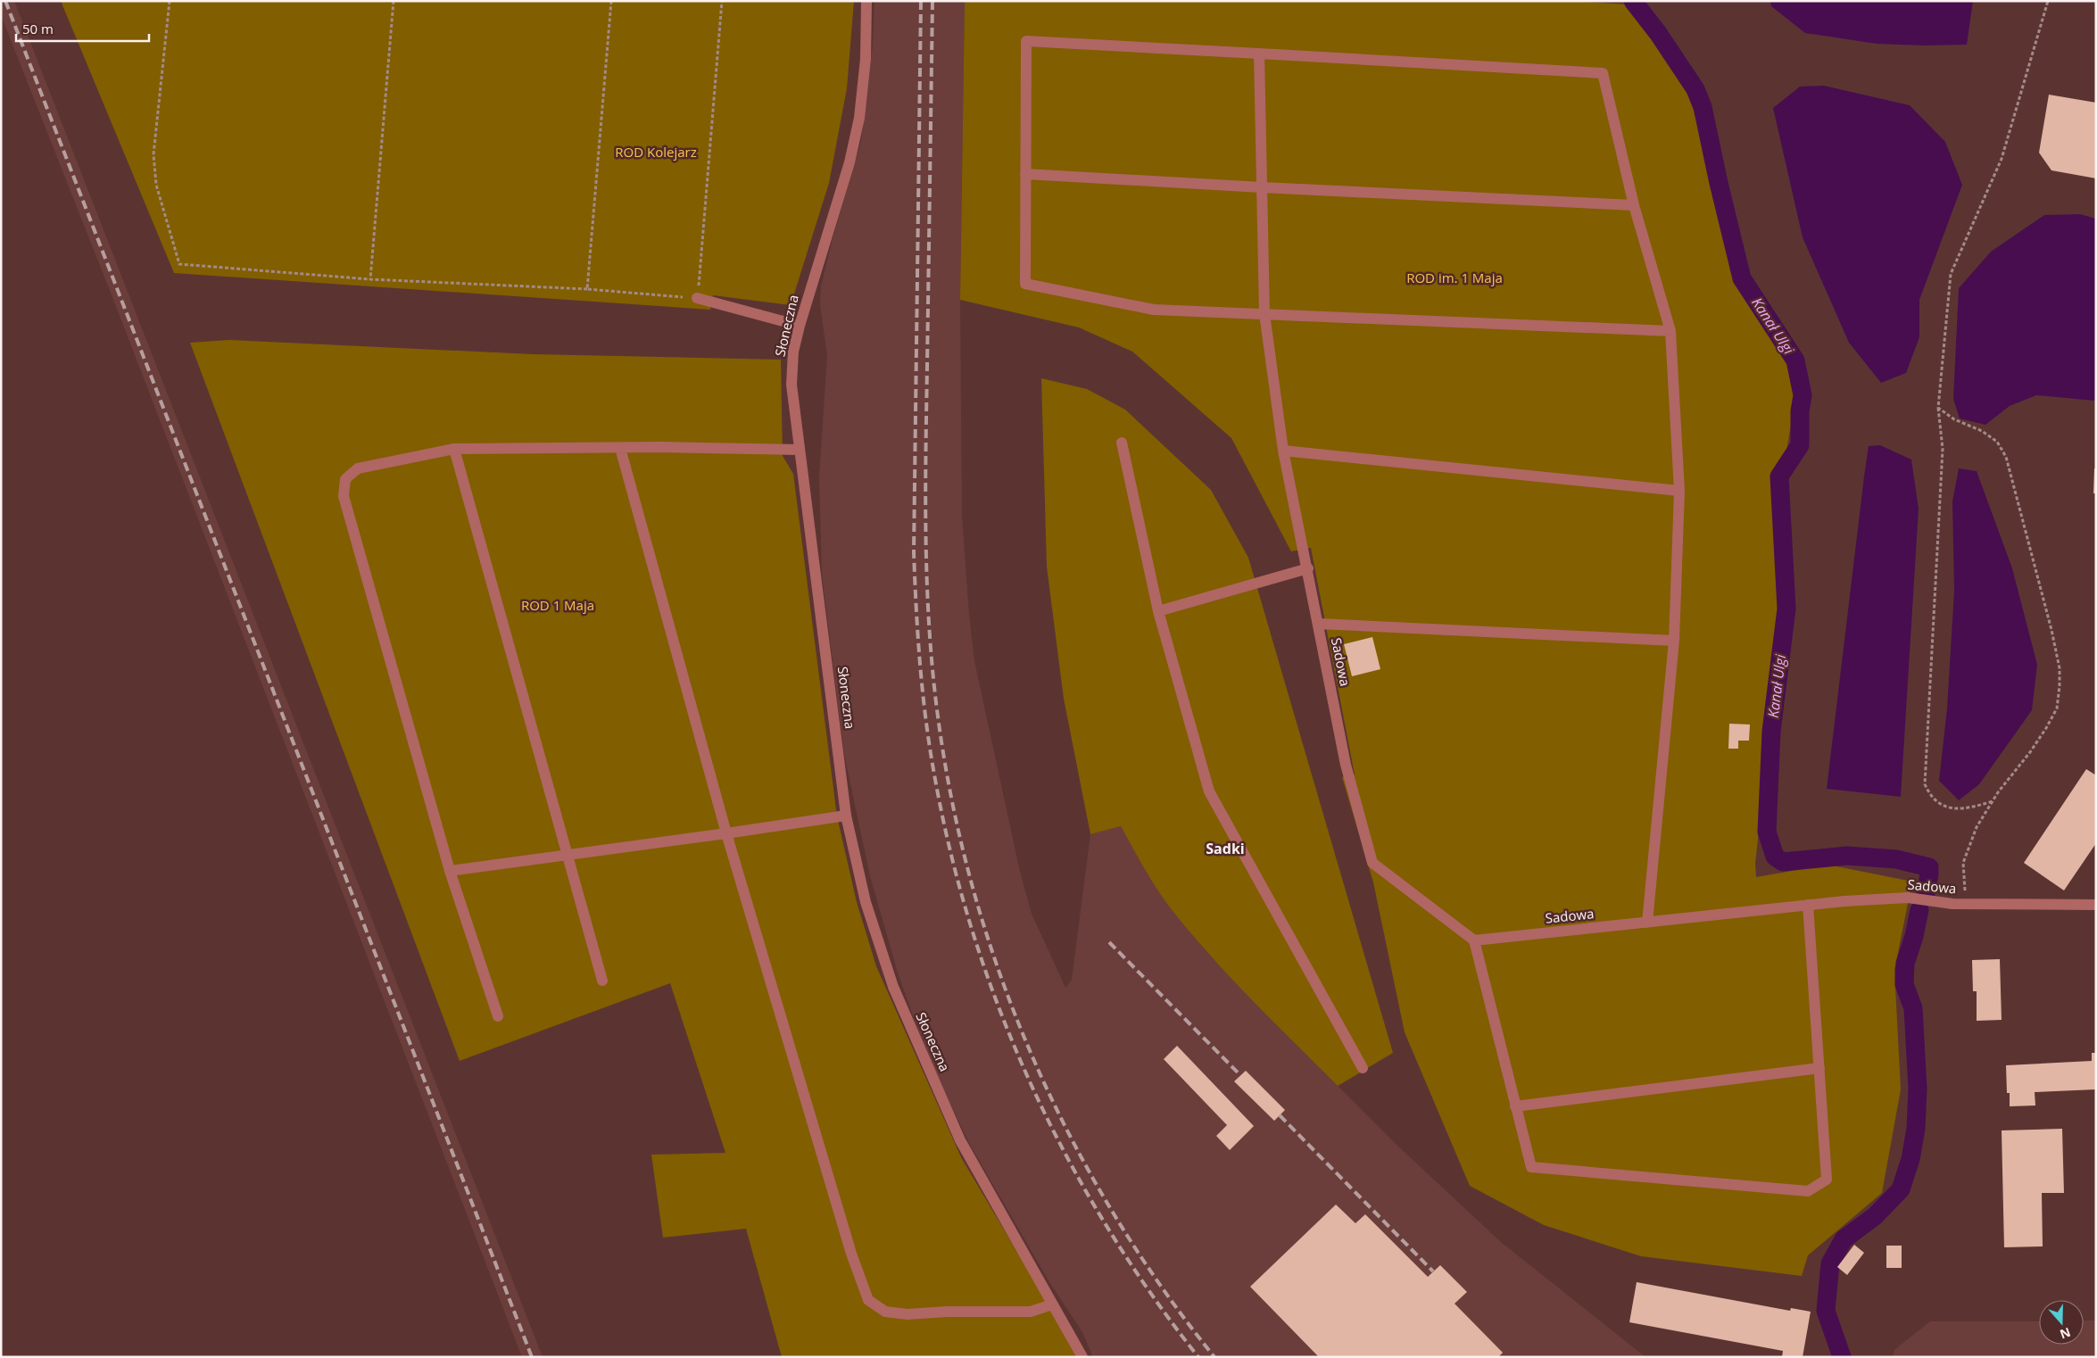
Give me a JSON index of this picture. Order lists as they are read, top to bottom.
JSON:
{
  "streets": {
    "street": ["Słoneczna", "Sadowa"]
  },
  "districts": ["Sadki"],
  "water": ["Kanał Ulgi"],
  "parks": ["ROD Kolejarz", "ROD im. 1 Maja", "ROD 1 Maja"],
  "scale_bar": "50 m",
  "north": "bottom"
}
